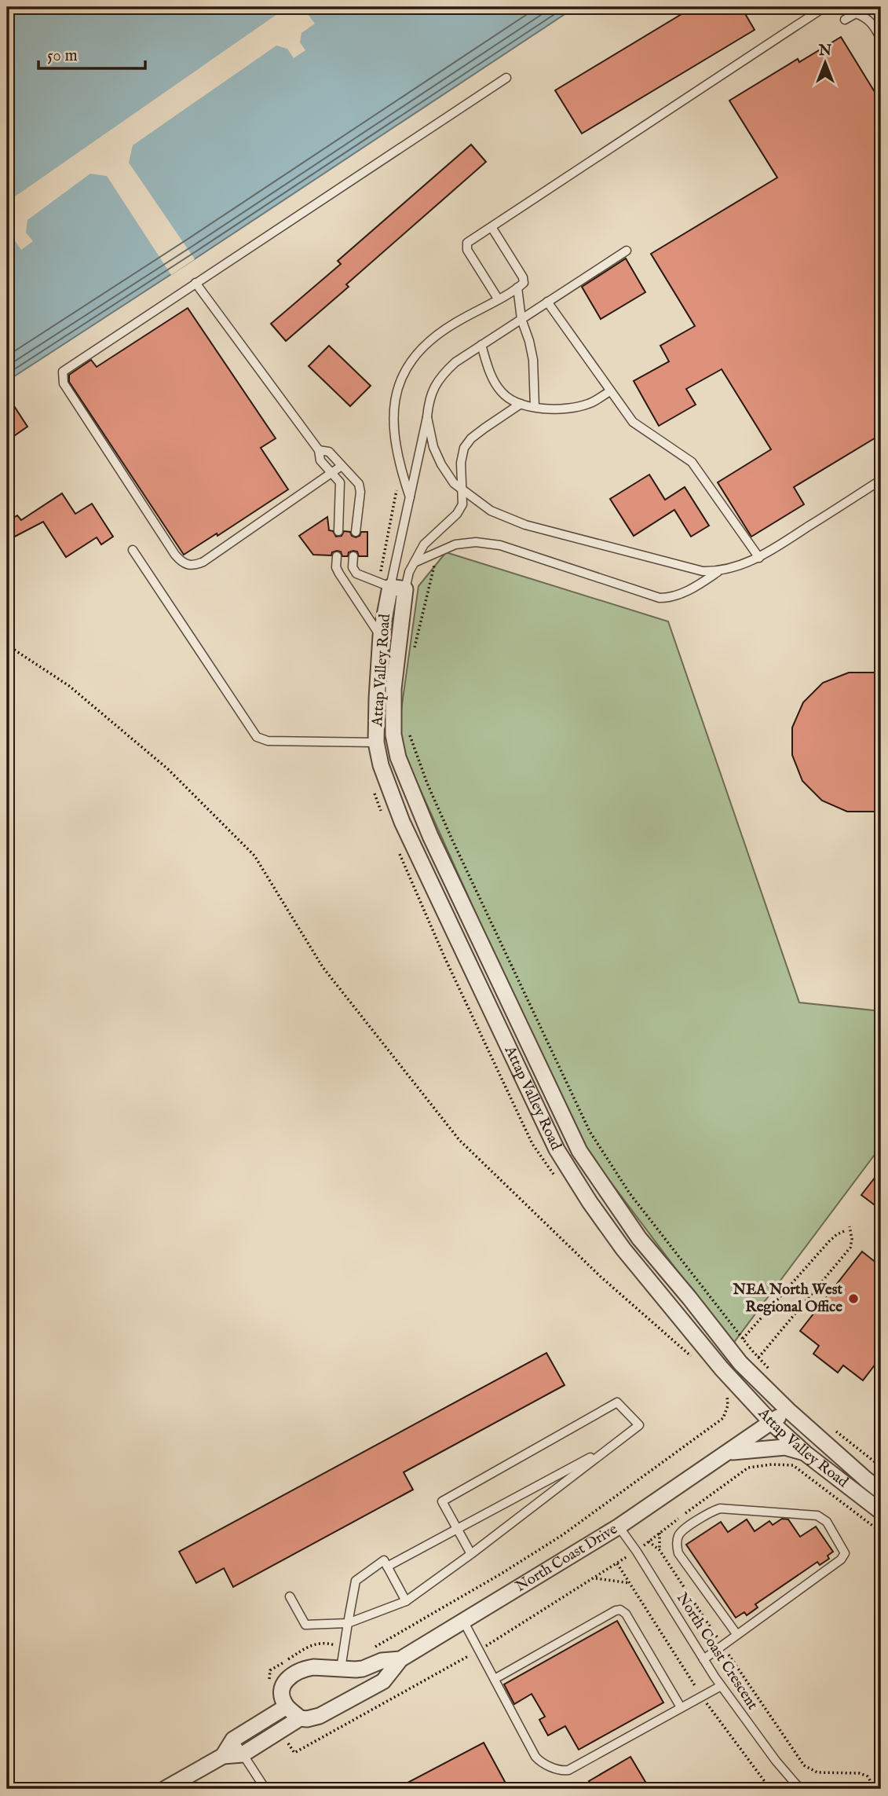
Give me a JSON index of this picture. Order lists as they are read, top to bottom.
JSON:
{
  "streets": {
    "street": ["Attap Valley Road", "North Coast Drive"],
    "lane": ["North Coast Crescent"]
  },
  "crossings": [
    ["Attap Valley Road", "North Coast Drive"],
    ["North Coast Drive", "North Coast Crescent"]
  ],
  "places": ["NEA North West Regional Office"],
  "scale_bar": "50 m",
  "north": "top"
}
